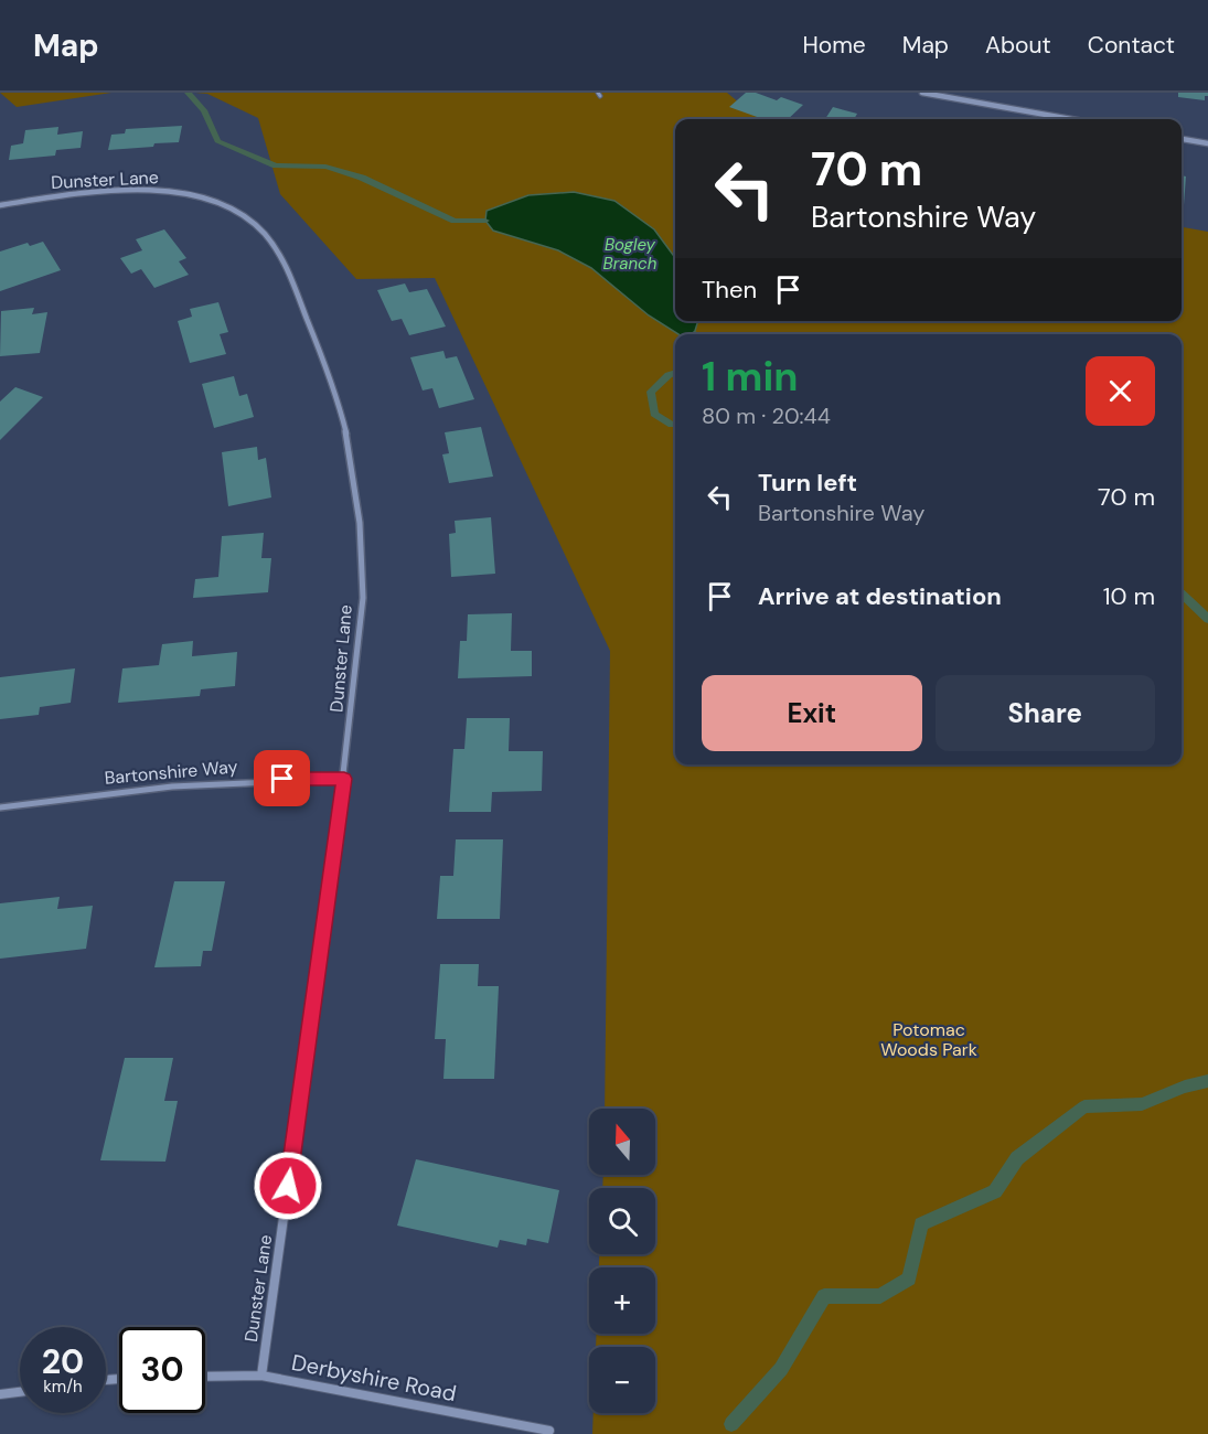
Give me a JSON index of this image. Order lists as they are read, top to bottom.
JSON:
{
  "streets": {
    "street": ["Dunster Lane", "Bartonshire Way", "Derbyshire Road"]
  },
  "crossings": [
    ["Dunster Lane", "Bartonshire Way"],
    ["Dunster Lane", "Derbyshire Road"]
  ],
  "water": ["Bogley Branch"],
  "parks": ["Potomac Woods Park"],
  "north": "top",
  "page": {
    "header": "Map",
    "nav": [
      "Home",
      "Map",
      "About",
      "Contact"
    ],
    "turn": ["70 m", "Bartonshire Way"],
    "then": "Then",
    "heading": ["1 min", "80 m · 20:44"],
    "list": [
      {
        "name": "Turn left",
        "note": "Bartonshire Way",
        "value": "70 m"
      },
      {
        "name": "Arrive at destination",
        "value": "10 m"
      }
    ],
    "buttons": ["Exit", "Share"],
    "map_buttons": ["+", "−"],
    "speed": "20 km/h",
    "limit": "30"
  }
}
